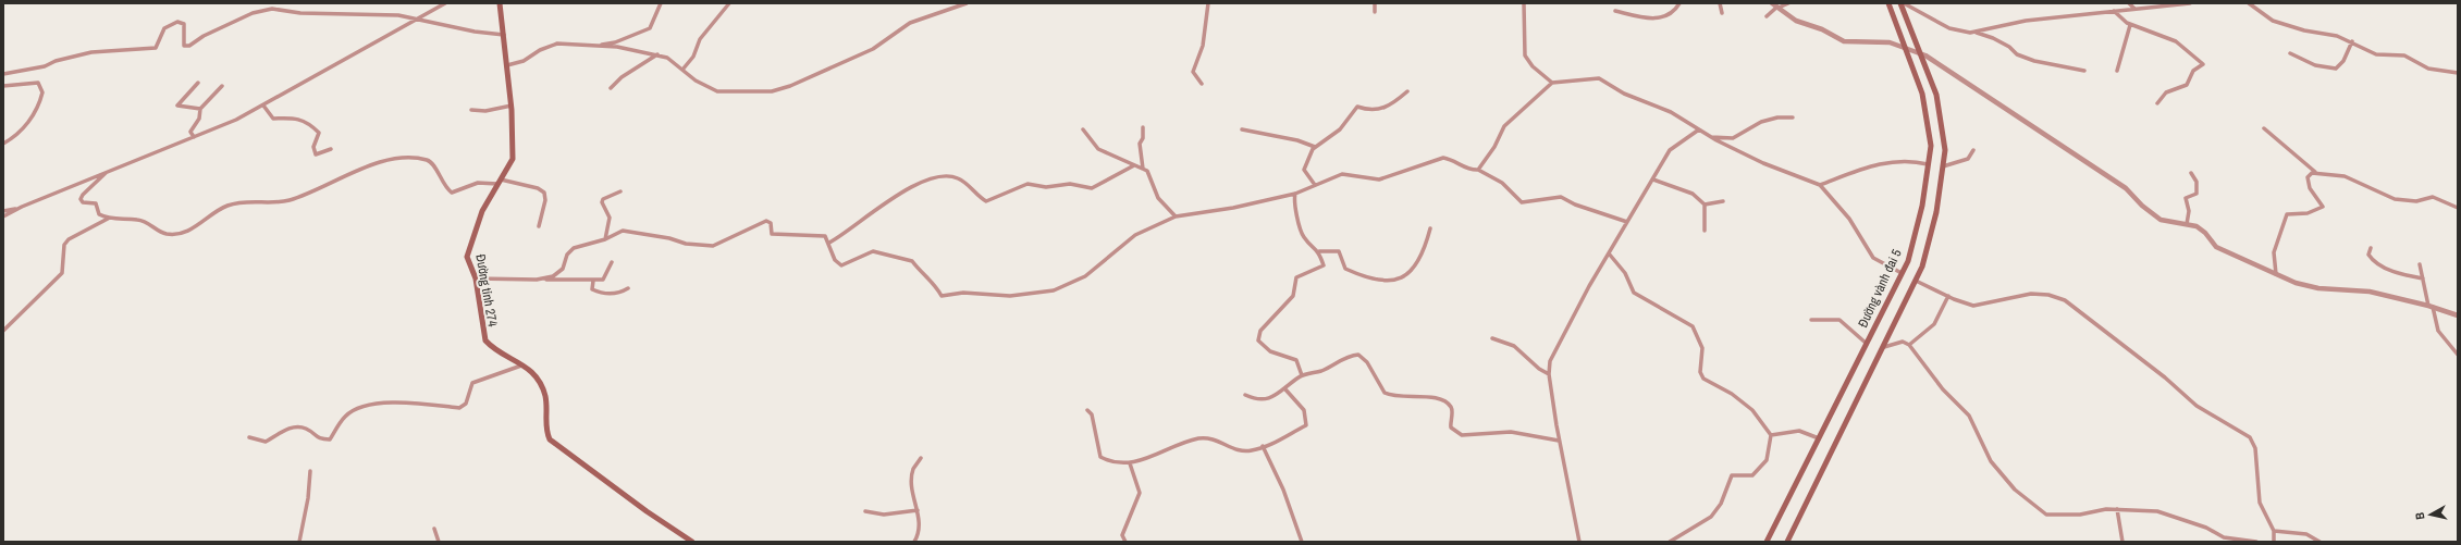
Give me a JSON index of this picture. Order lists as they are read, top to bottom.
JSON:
{
  "streets": {
    "main road": ["Đường vành đai 5", "Đường tỉnh 274"]
  },
  "north": "left"
}
